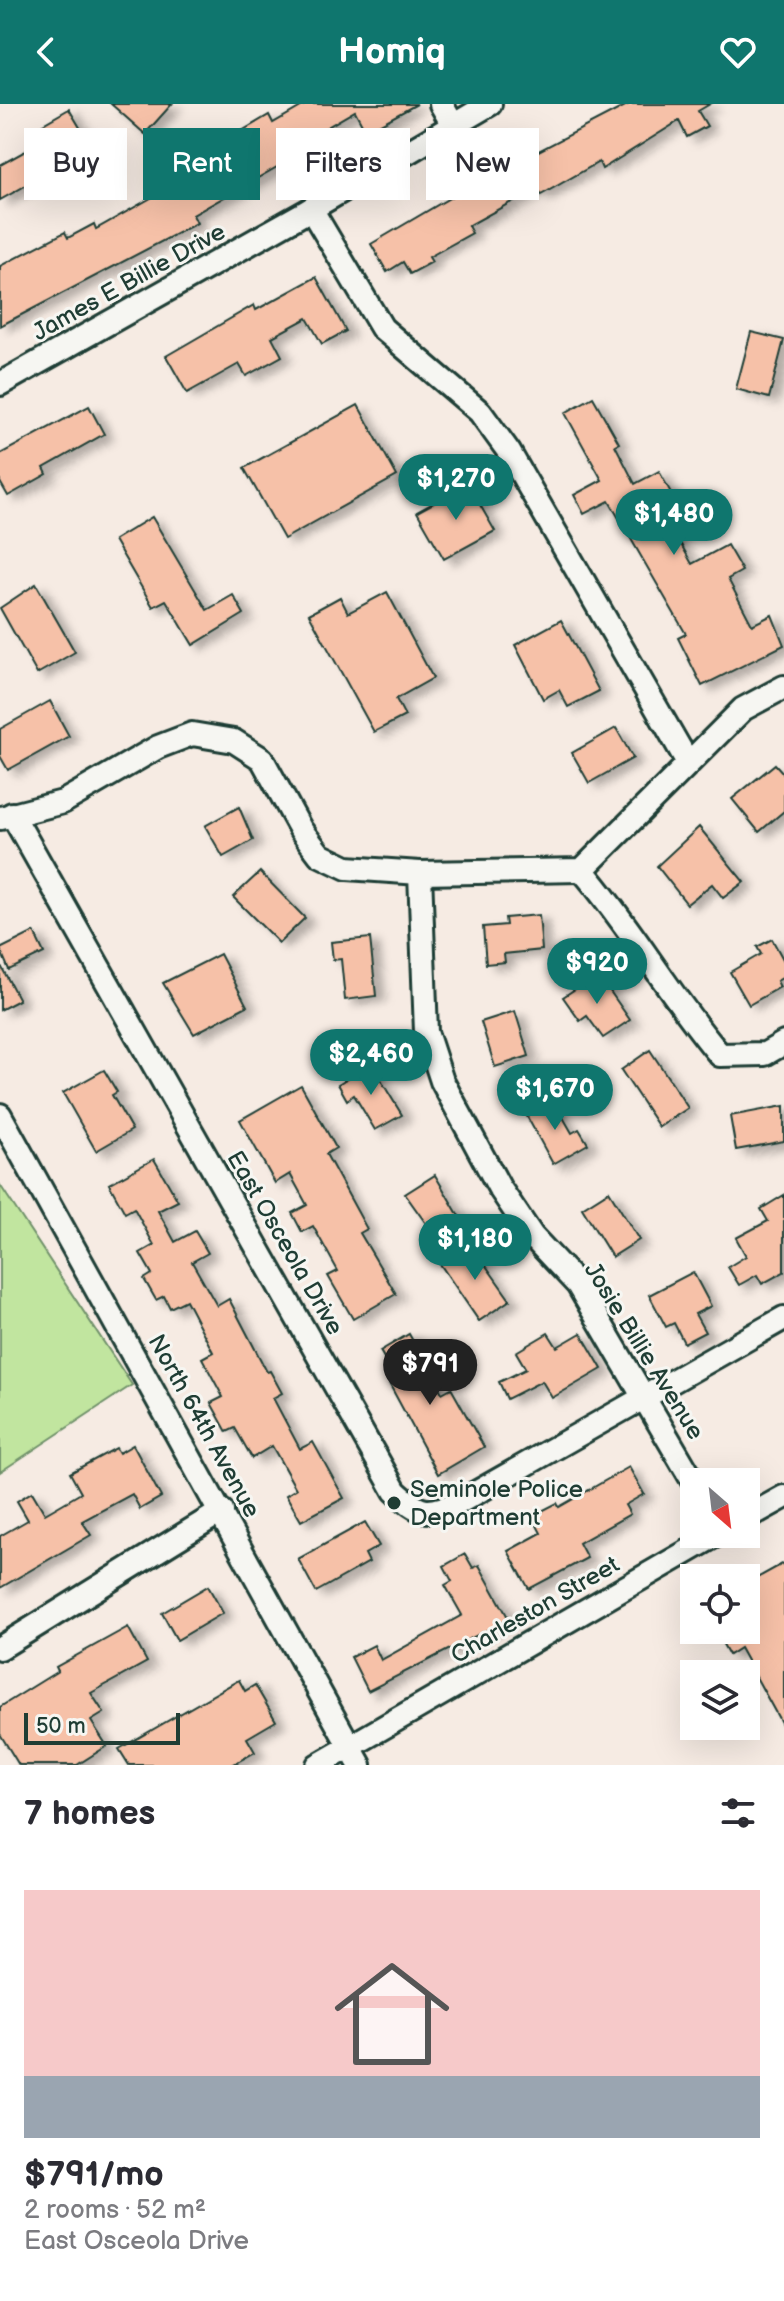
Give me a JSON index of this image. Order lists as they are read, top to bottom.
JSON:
{
  "streets": {
    "street": [
      "James E Billie Drive",
      "East Osceola Drive",
      "Josie Billie Avenue",
      "North 64th Avenue",
      "Charleston Street"
    ]
  },
  "crossings": [
    ["East Osceola Drive", "Josie Billie Avenue"],
    ["North 64th Avenue", "Charleston Street"]
  ],
  "places": ["Seminole Police Department"],
  "scale_bar": "50 m",
  "north": "bottom right",
  "page": {
    "header": "Homiq",
    "chip": [
      "Buy",
      "Rent",
      "Filters",
      "New"
    ],
    "price": [
      "$1,270",
      "$1,480",
      "$920",
      "$2,460",
      "$1,670",
      "$1,180",
      "$791"
    ],
    "scale": "50 m",
    "heading": "7 homes",
    "list": [
      {
        "name": "$791/mo",
        "note": "2 rooms · 52 m² · East Osceola Drive"
      }
    ]
  }
}
